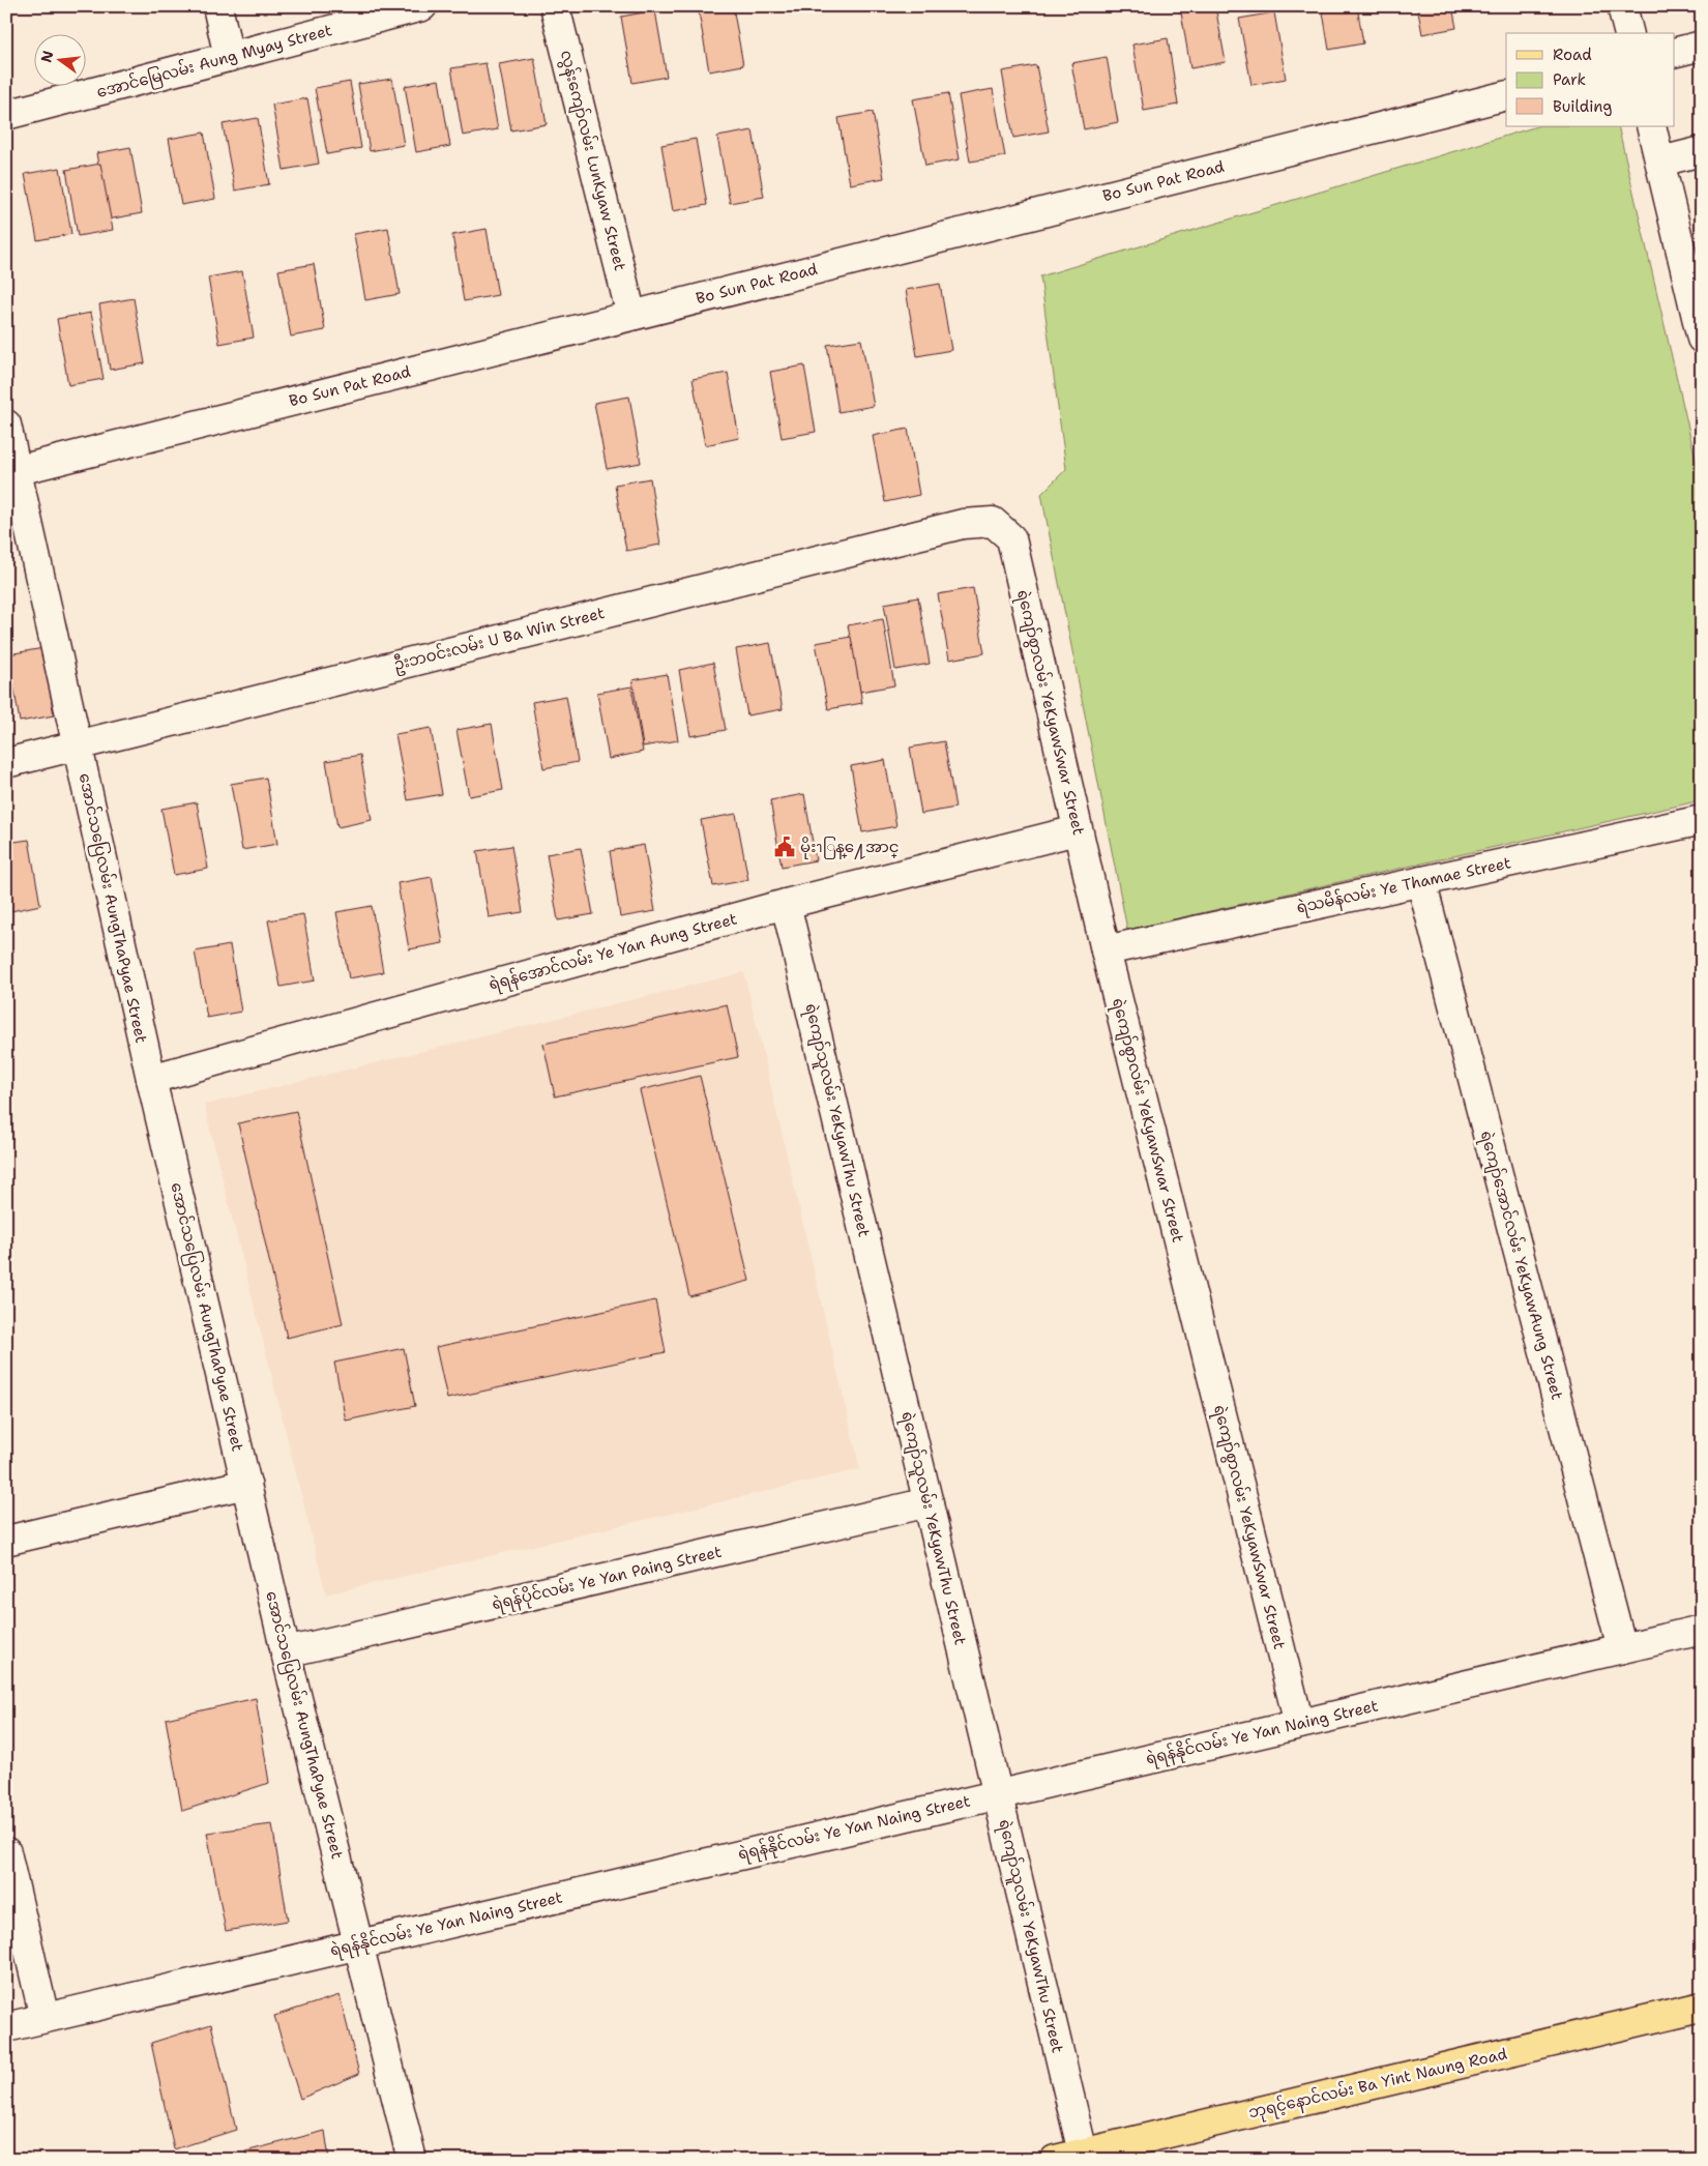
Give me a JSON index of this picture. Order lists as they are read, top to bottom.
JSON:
{
  "streets": {
    "main road": ["ဘုရင့်နောင်လမ်း Ba Yint Naung Road"],
    "street": [
      "အောင်မြေလမ်း Aung Myay Street",
      "လွန်းကျော်လမ်း LunKyaw Street",
      "Bo Sun Pat Road",
      "ဦးဘဝင်းလမ်း U Ba Win Street",
      "ရဲကျော်စွာလမ်း YeKyawSwar Street",
      "ရဲသမိန်လမ်း Ye Thamae Street",
      "အောင်သပြေလမ်း AungThaPyae Street",
      "ရဲရန်အောင်လမ်း Ye Yan Aung Street",
      "ရဲကျော်သူလမ်း YeKyawThu Street",
      "ရဲကျော်အောင်လမ်း YeKyawAung Street",
      "ရဲရန်ပိုင်လမ်း Ye Yan Paing Street",
      "ရဲရန်နိုင်လမ်း Ye Yan Naing Street"
    ]
  },
  "crossings": [
    ["လွန်းကျော်လမ်း LunKyaw Street", "Bo Sun Pat Road"],
    ["Bo Sun Pat Road", "အောင်သပြေလမ်း AungThaPyae Street"],
    ["ဦးဘဝင်းလမ်း U Ba Win Street", "ရဲကျော်စွာလမ်း YeKyawSwar Street"],
    ["ဦးဘဝင်းလမ်း U Ba Win Street", "အောင်သပြေလမ်း AungThaPyae Street"],
    ["ရဲကျော်စွာလမ်း YeKyawSwar Street", "ရဲသမိန်လမ်း Ye Thamae Street"],
    ["ရဲကျော်စွာလမ်း YeKyawSwar Street", "ရဲရန်အောင်လမ်း Ye Yan Aung Street"],
    ["ရဲကျော်စွာလမ်း YeKyawSwar Street", "ရဲရန်နိုင်လမ်း Ye Yan Naing Street"],
    ["ရဲသမိန်လမ်း Ye Thamae Street", "ရဲကျော်အောင်လမ်း YeKyawAung Street"],
    ["အောင်သပြေလမ်း AungThaPyae Street", "ရဲရန်အောင်လမ်း Ye Yan Aung Street"],
    ["အောင်သပြေလမ်း AungThaPyae Street", "ရဲရန်ပိုင်လမ်း Ye Yan Paing Street"],
    ["အောင်သပြေလမ်း AungThaPyae Street", "ရဲရန်နိုင်လမ်း Ye Yan Naing Street"],
    ["ရဲရန်အောင်လမ်း Ye Yan Aung Street", "ရဲကျော်သူလမ်း YeKyawThu Street"],
    ["ရဲကျော်သူလမ်း YeKyawThu Street", "ရဲရန်ပိုင်လမ်း Ye Yan Paing Street"],
    ["ရဲကျော်သူလမ်း YeKyawThu Street", "ရဲရန်နိုင်လမ်း Ye Yan Naing Street"],
    ["ရဲကျော်သူလမ်း YeKyawThu Street", "ဘုရင့်နောင်လမ်း Ba Yint Naung Road"],
    ["ရဲကျော်အောင်လမ်း YeKyawAung Street", "ရဲရန်နိုင်လမ်း Ye Yan Naing Street"]
  ],
  "places": {
    "public building": ["မိုးၫြန္႔ေအာင္"]
  },
  "legend": ["Road", "Park", "Building"],
  "north": "left"
}
